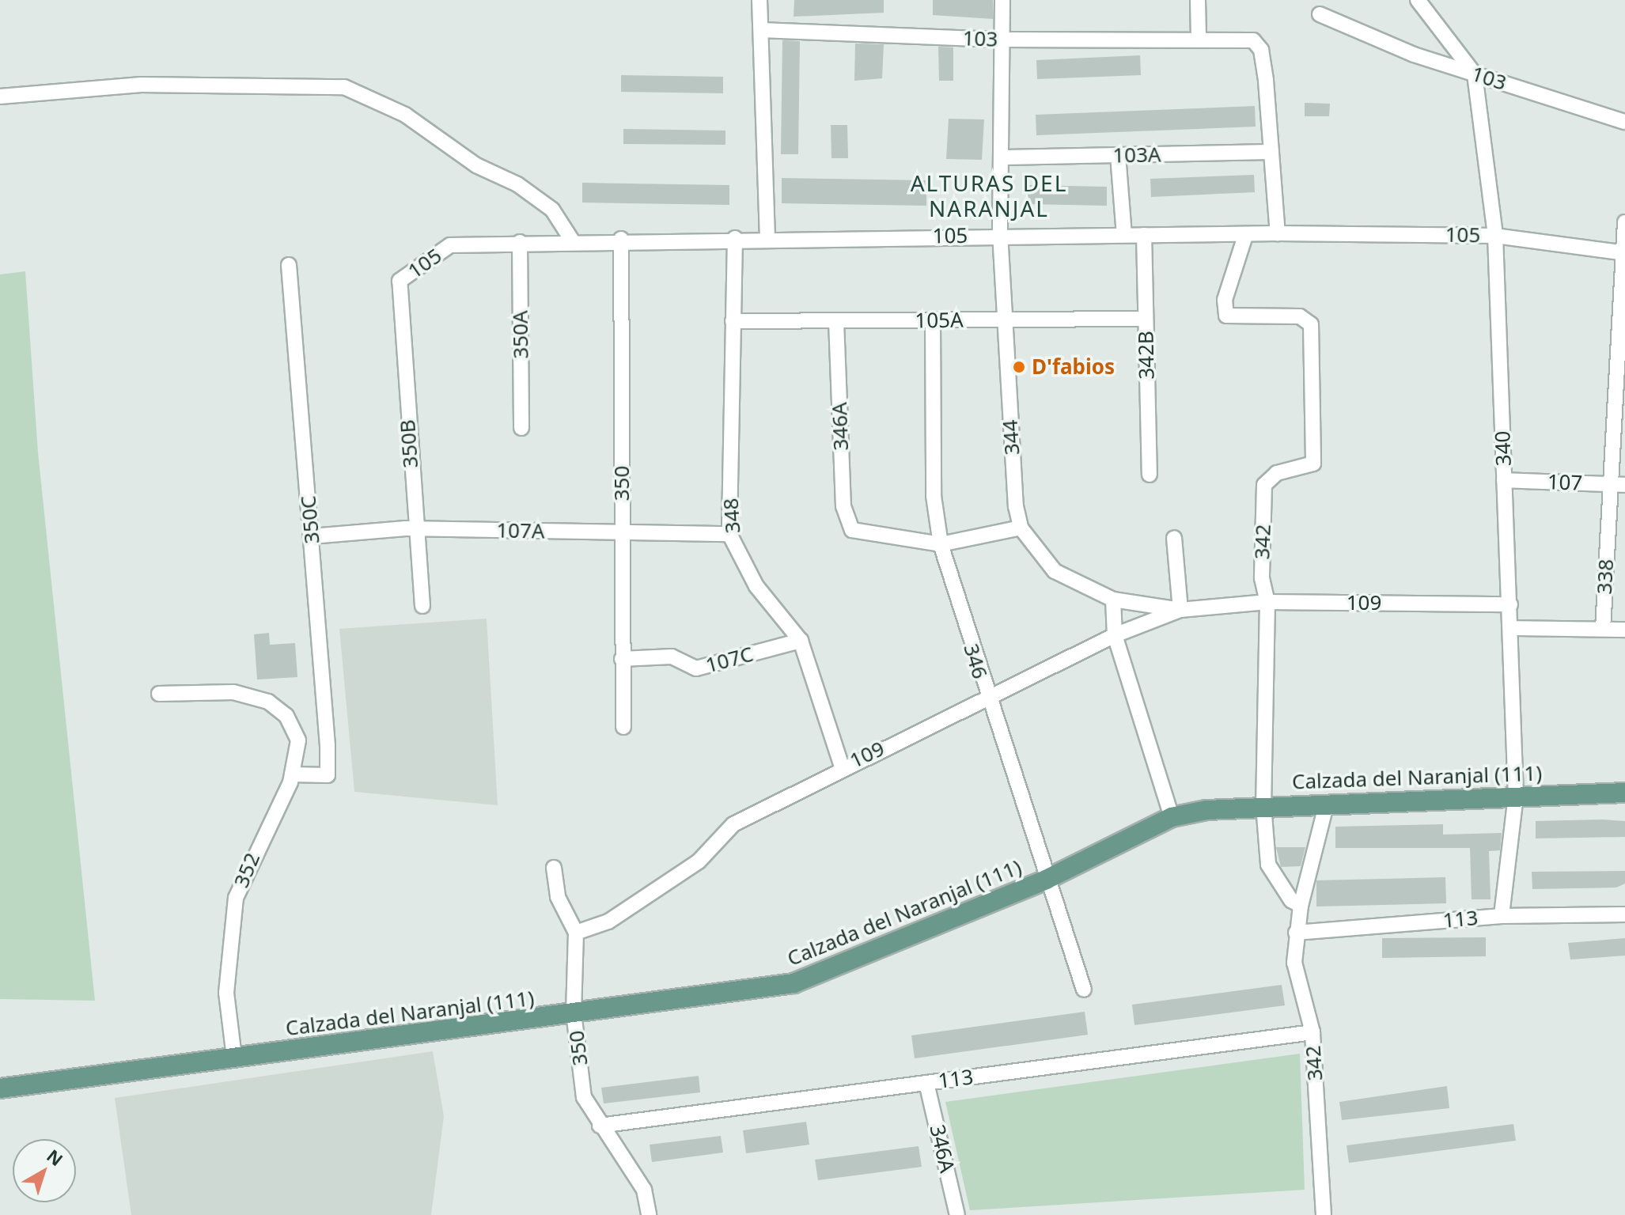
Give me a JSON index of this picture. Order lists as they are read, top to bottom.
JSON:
{
  "streets": {
    "main road": ["Calzada del Naranjal (111)"],
    "street": [
      "103",
      "103A",
      "105",
      "105A",
      "350A",
      "342B",
      "346A",
      "344",
      "350B",
      "340",
      "107",
      "350",
      "348",
      "350C",
      "107A",
      "342",
      "338",
      "109",
      "107C",
      "346",
      "352",
      "113"
    ]
  },
  "crossings": [
    ["103", "344"],
    ["103", "340"],
    ["103A", "344"],
    ["105", "350A"],
    ["105", "342B"],
    ["105", "344"],
    ["105", "350B"],
    ["105", "340"],
    ["105", "350"],
    ["105", "348"],
    ["105", "342"],
    ["105", "338"],
    ["105A", "342B"],
    ["105A", "346A"],
    ["105A", "344"],
    ["105A", "348"],
    ["105A", "346"],
    ["346A", "346"],
    ["346A", "113"],
    ["350B", "107A"],
    ["340", "107"],
    ["340", "109"],
    ["340", "Calzada del Naranjal (111)"],
    ["340", "113"],
    ["107", "338"],
    ["350", "107A"],
    ["350", "109"],
    ["350", "107C"],
    ["350", "Calzada del Naranjal (111)"],
    ["350", "113"],
    ["348", "107A"],
    ["348", "109"],
    ["348", "107C"],
    ["350C", "107A"],
    ["350C", "352"],
    ["342", "109"],
    ["342", "Calzada del Naranjal (111)"],
    ["342", "113"],
    ["109", "346"],
    ["346", "Calzada del Naranjal (111)"],
    ["Calzada del Naranjal (111)", "352"]
  ],
  "districts": ["ALTURAS DEL NARANJAL"],
  "places": ["D'fabios"],
  "north": "top right"
}
